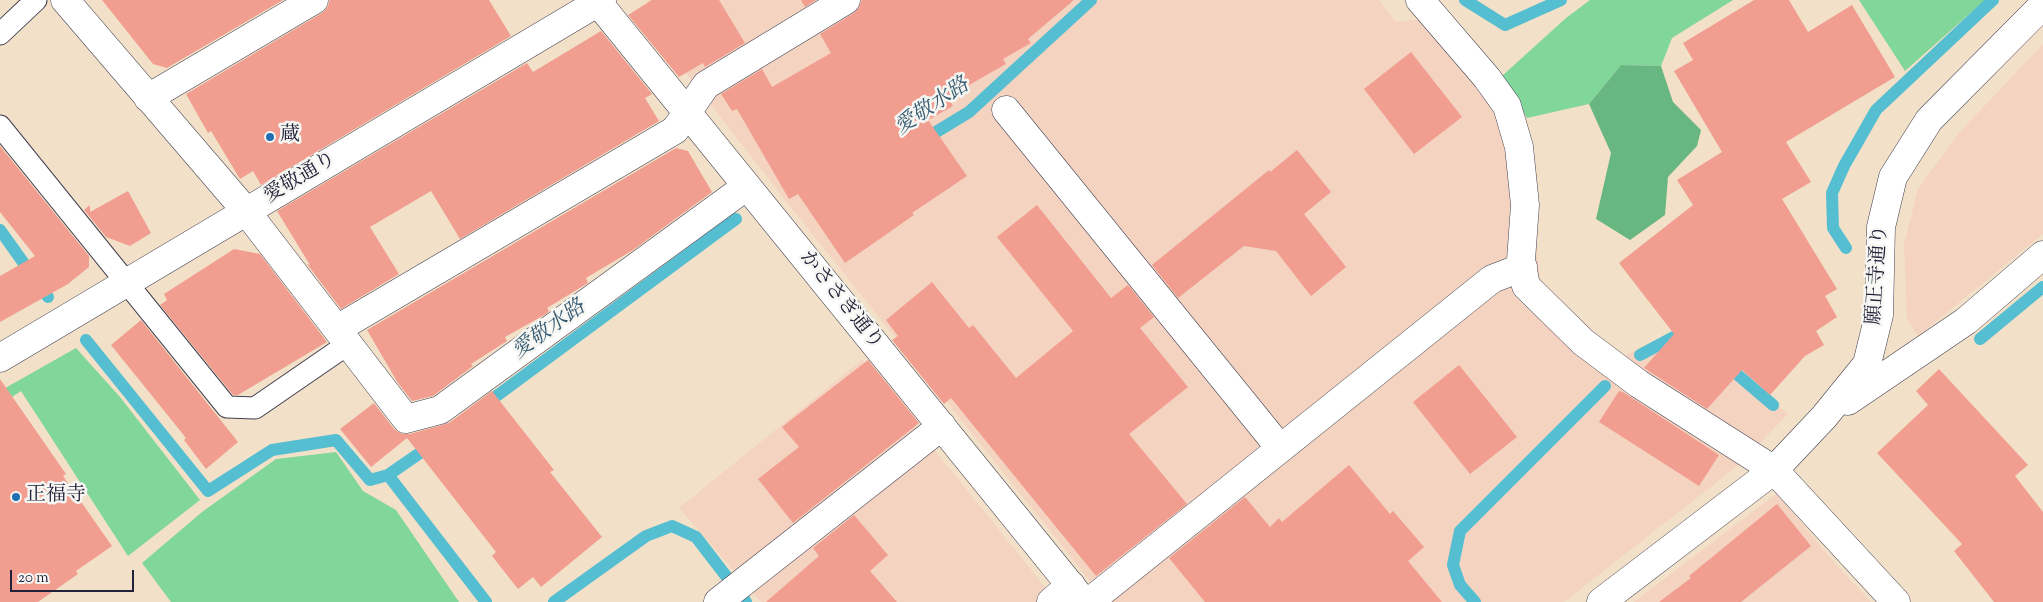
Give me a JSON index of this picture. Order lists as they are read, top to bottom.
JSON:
{
  "streets": {
    "street": ["愛敬通り", "願正寺通り", "かささぎ通り"]
  },
  "crossings": [
    ["愛敬通り", "かささぎ通り"]
  ],
  "water": ["愛敬水路"],
  "places": ["蔵", "正福寺"],
  "scale_bar": "20 m"
}
